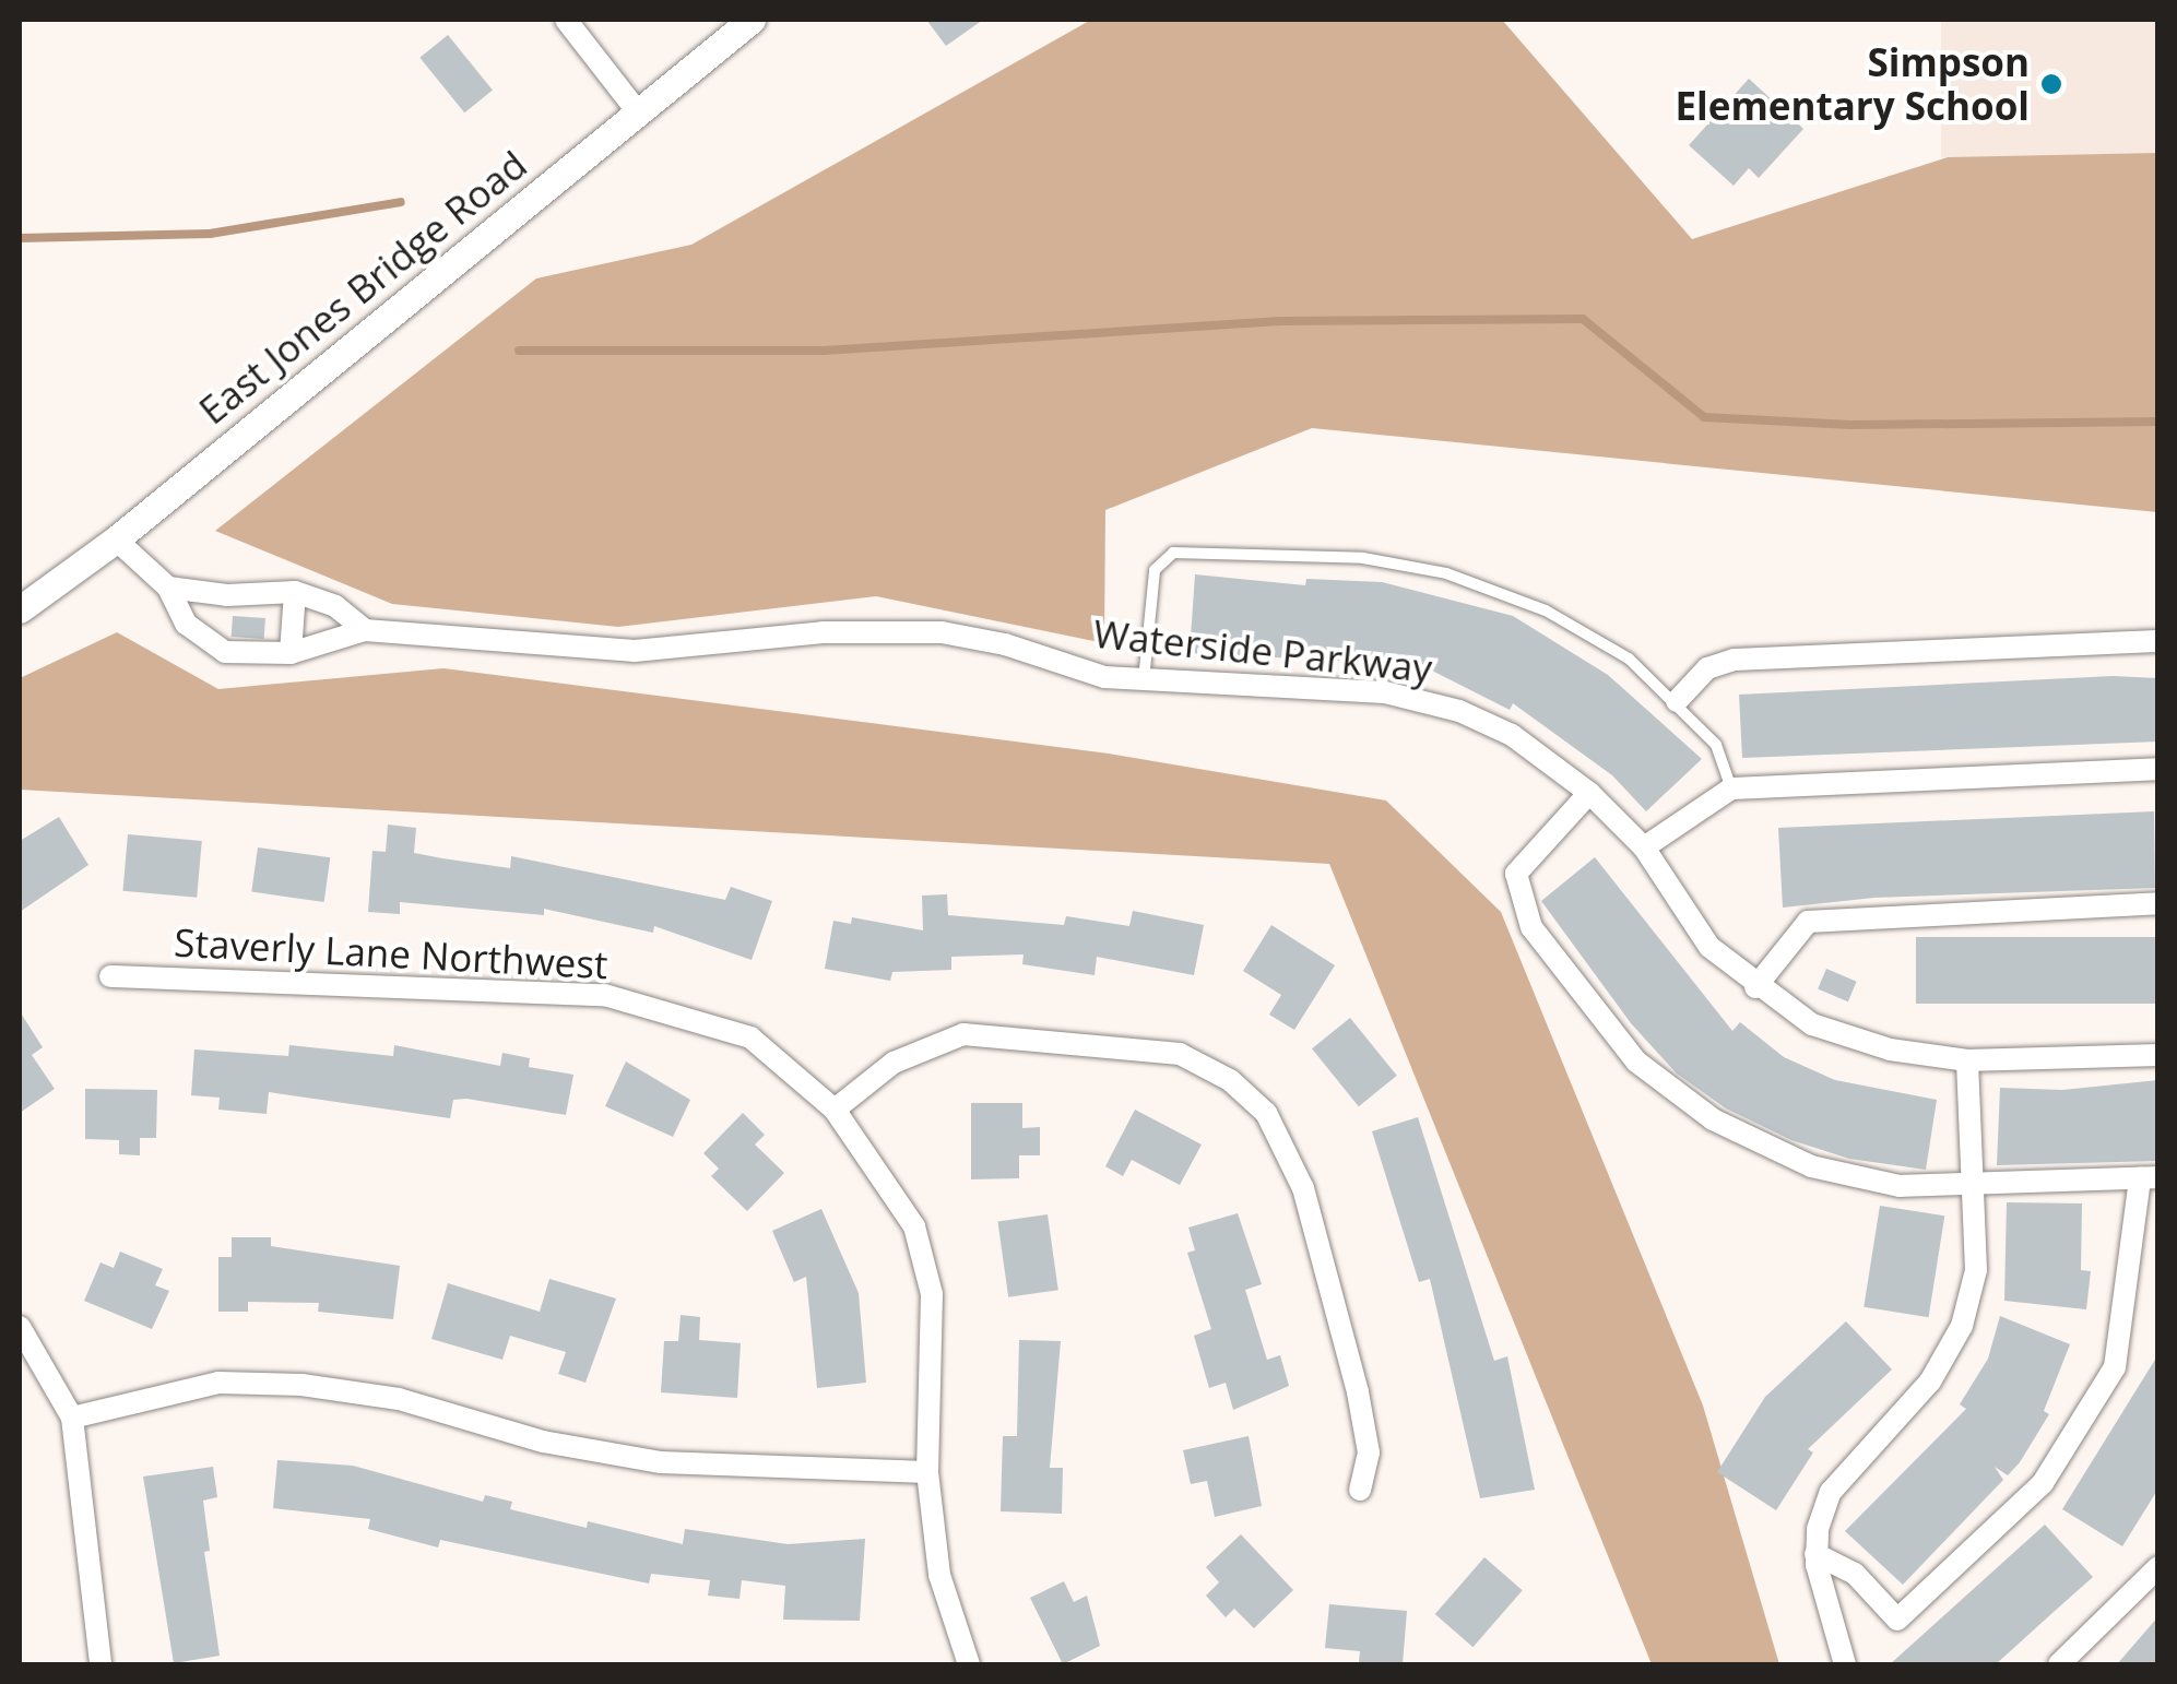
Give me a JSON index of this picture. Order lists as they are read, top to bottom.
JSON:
{
  "streets": {
    "street": ["East Jones Bridge Road", "Waterside Parkway", "Staverly Lane Northwest"]
  },
  "crossings": [
    ["East Jones Bridge Road", "Waterside Parkway"]
  ],
  "places": ["Simpson Elementary School"]
}
